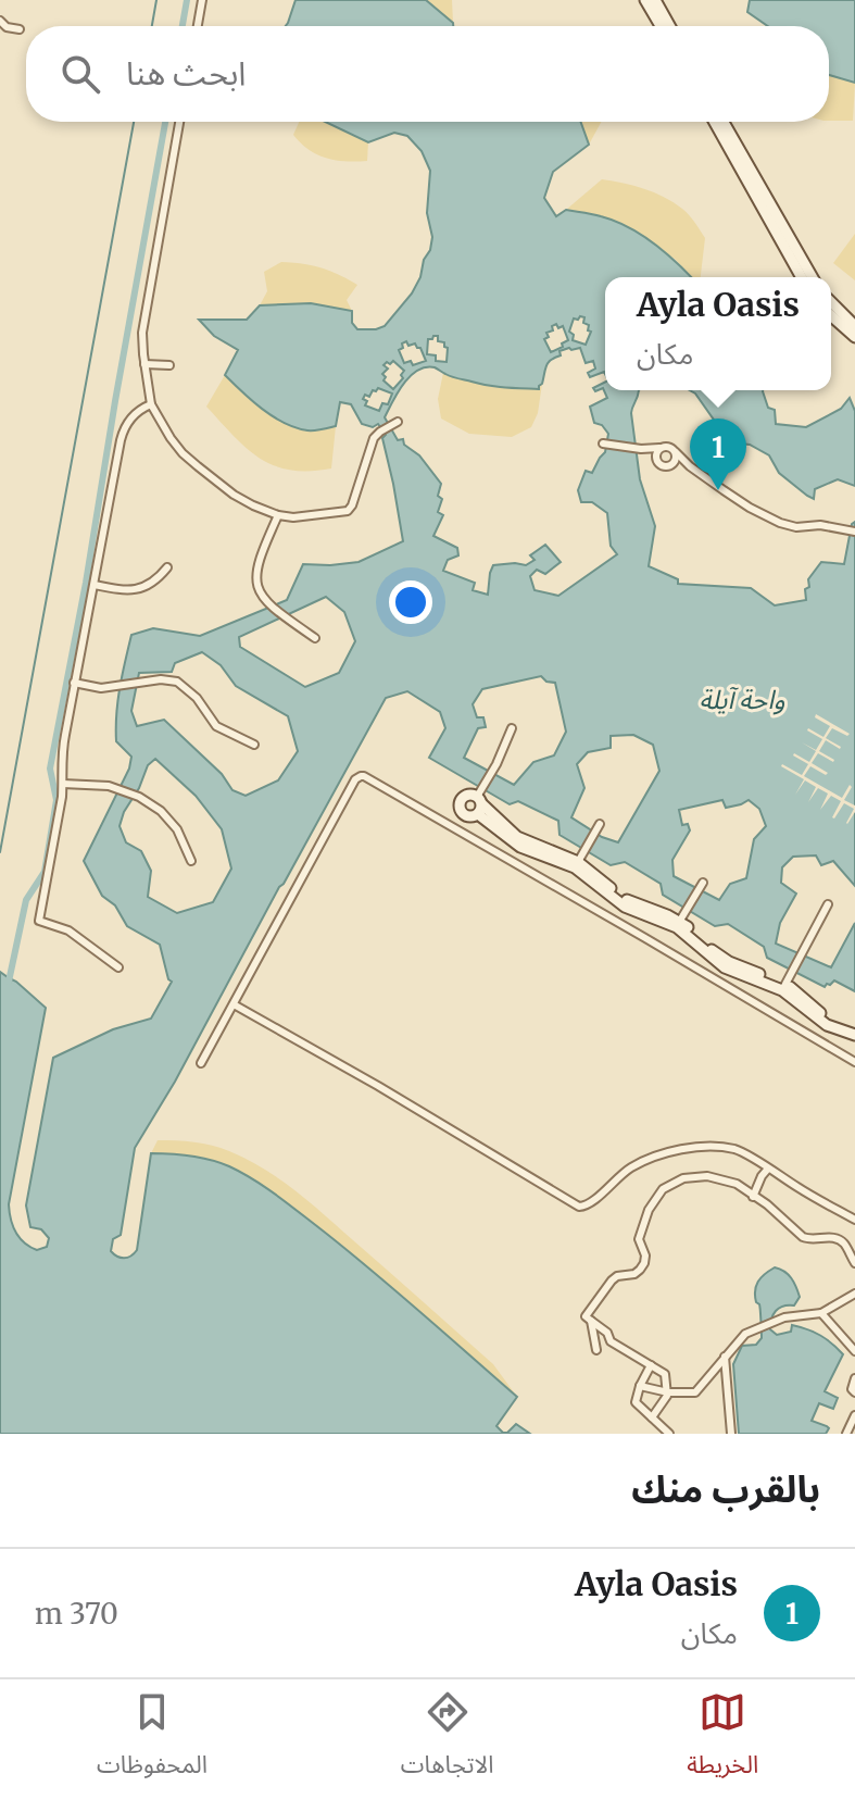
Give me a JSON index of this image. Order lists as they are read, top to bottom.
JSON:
{
  "water": ["واحة آيلة"],
  "page": {
    "search": "ابحث هنا",
    "popup": ["Ayla Oasis", "مكان"],
    "pins": "1",
    "heading": "بالقرب منك",
    "list": [
      {
        "mark": "1",
        "name": "Ayla Oasis",
        "note": "مكان",
        "value": "370 m"
      }
    ],
    "nav": ["الخريطة", "الاتجاهات", "المحفوظات"]
  }
}
